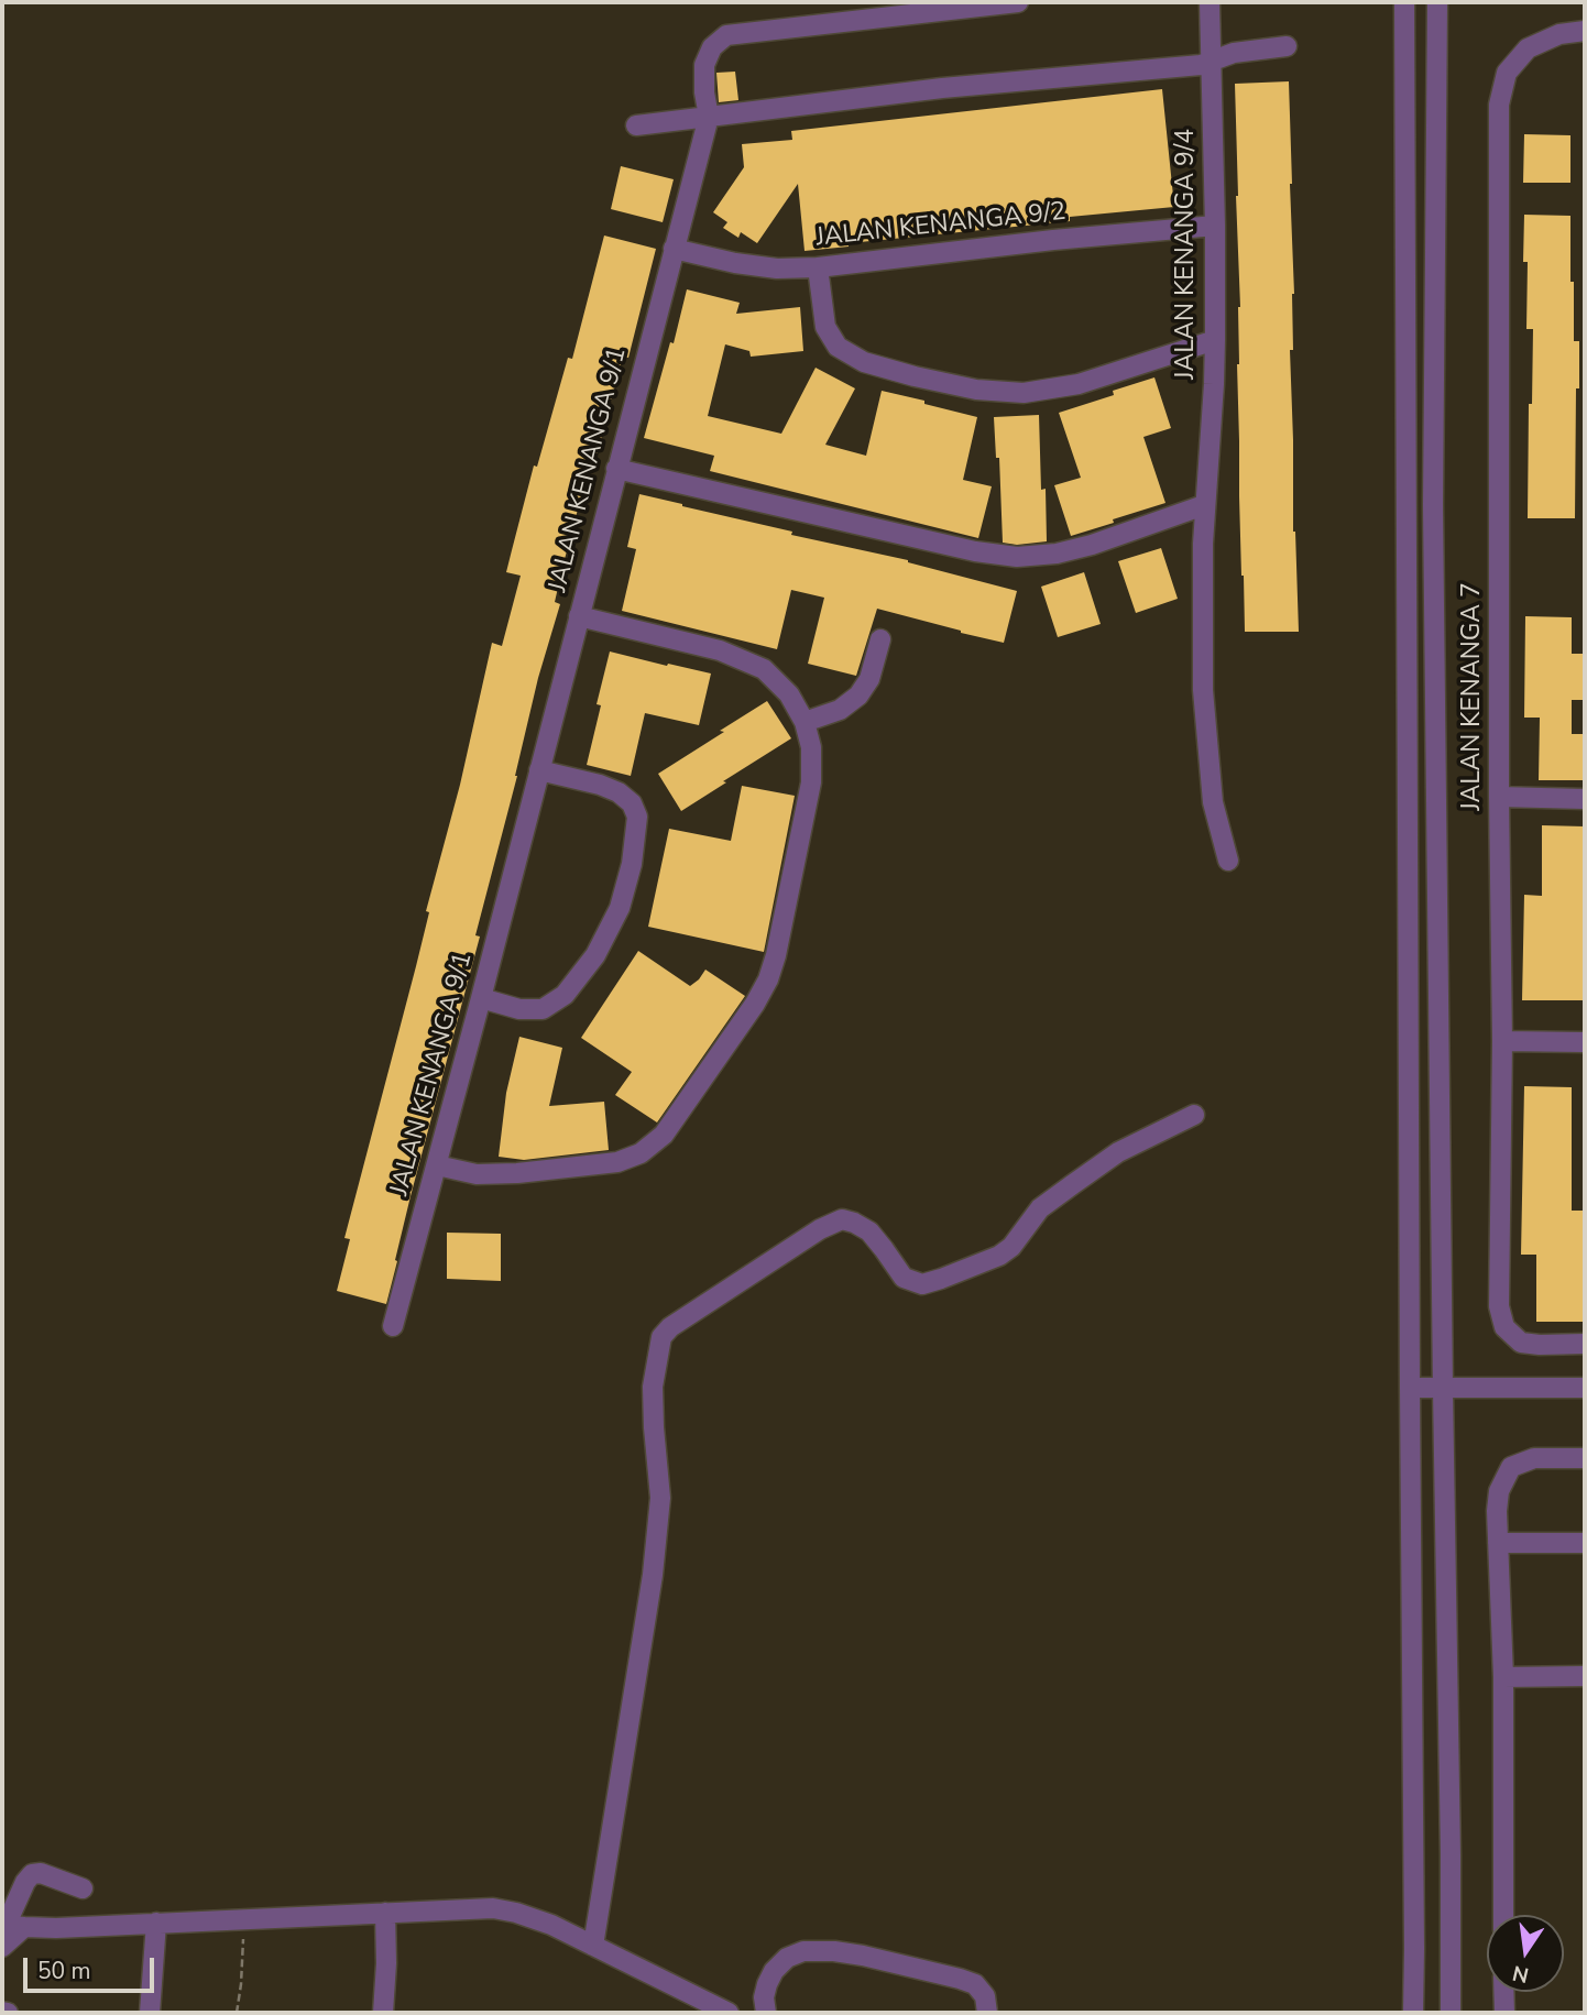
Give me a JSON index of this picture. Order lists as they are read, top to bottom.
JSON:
{
  "streets": {
    "street": [
      "JALAN KENANGA 9/2",
      "JALAN KENANGA 9/4",
      "JALAN KENANGA 9/1",
      "JALAN KENANGA 7"
    ]
  },
  "crossings": [
    ["JALAN KENANGA 9/2", "JALAN KENANGA 9/4"],
    ["JALAN KENANGA 9/2", "JALAN KENANGA 9/1"]
  ],
  "scale_bar": "50 m",
  "north": "bottom"
}
